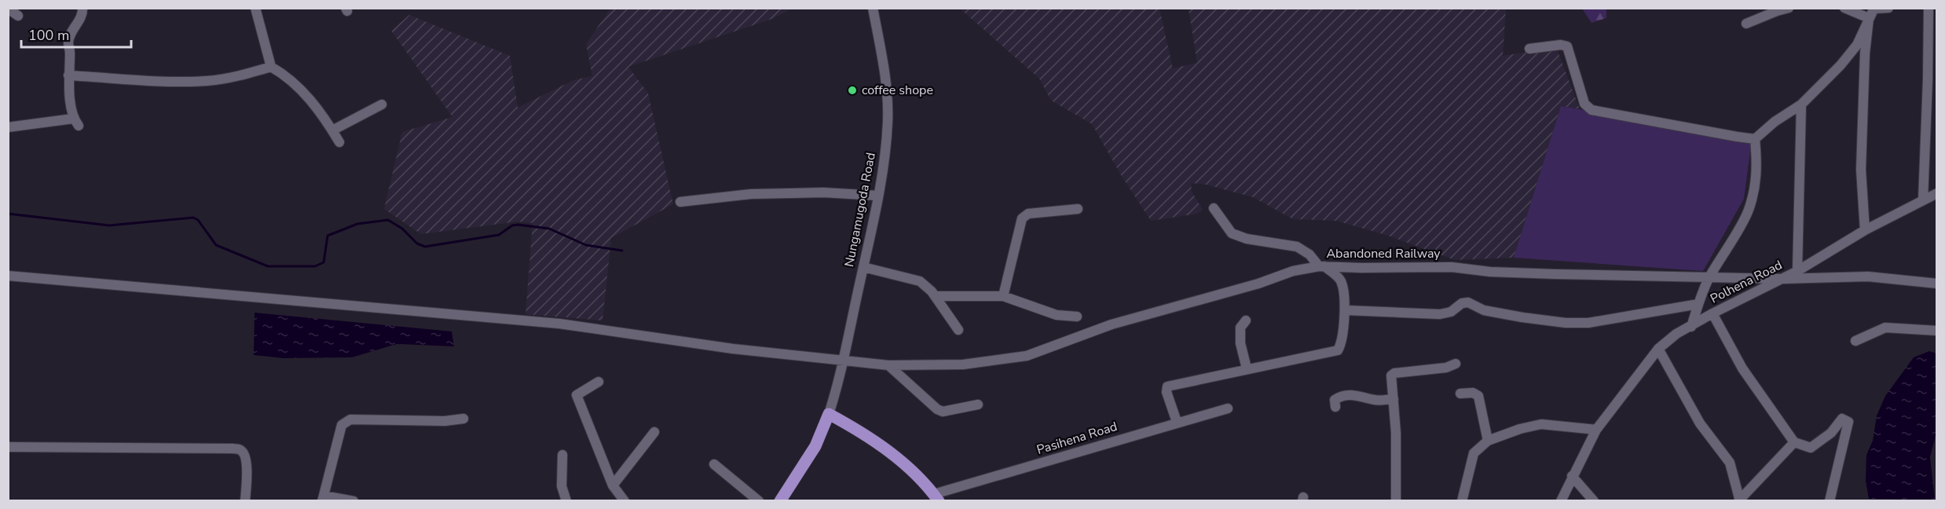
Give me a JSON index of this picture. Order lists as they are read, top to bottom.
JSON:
{
  "streets": {
    "street": [
      "Nungamugoda Road",
      "Abandoned Railway",
      "Polhena Road",
      "Pasihena Road"
    ]
  },
  "crossings": [
    ["Nungamugoda Road", "Abandoned Railway"],
    ["Abandoned Railway", "Polhena Road"]
  ],
  "places": ["coffee shope"],
  "scale_bar": "100 m"
}
